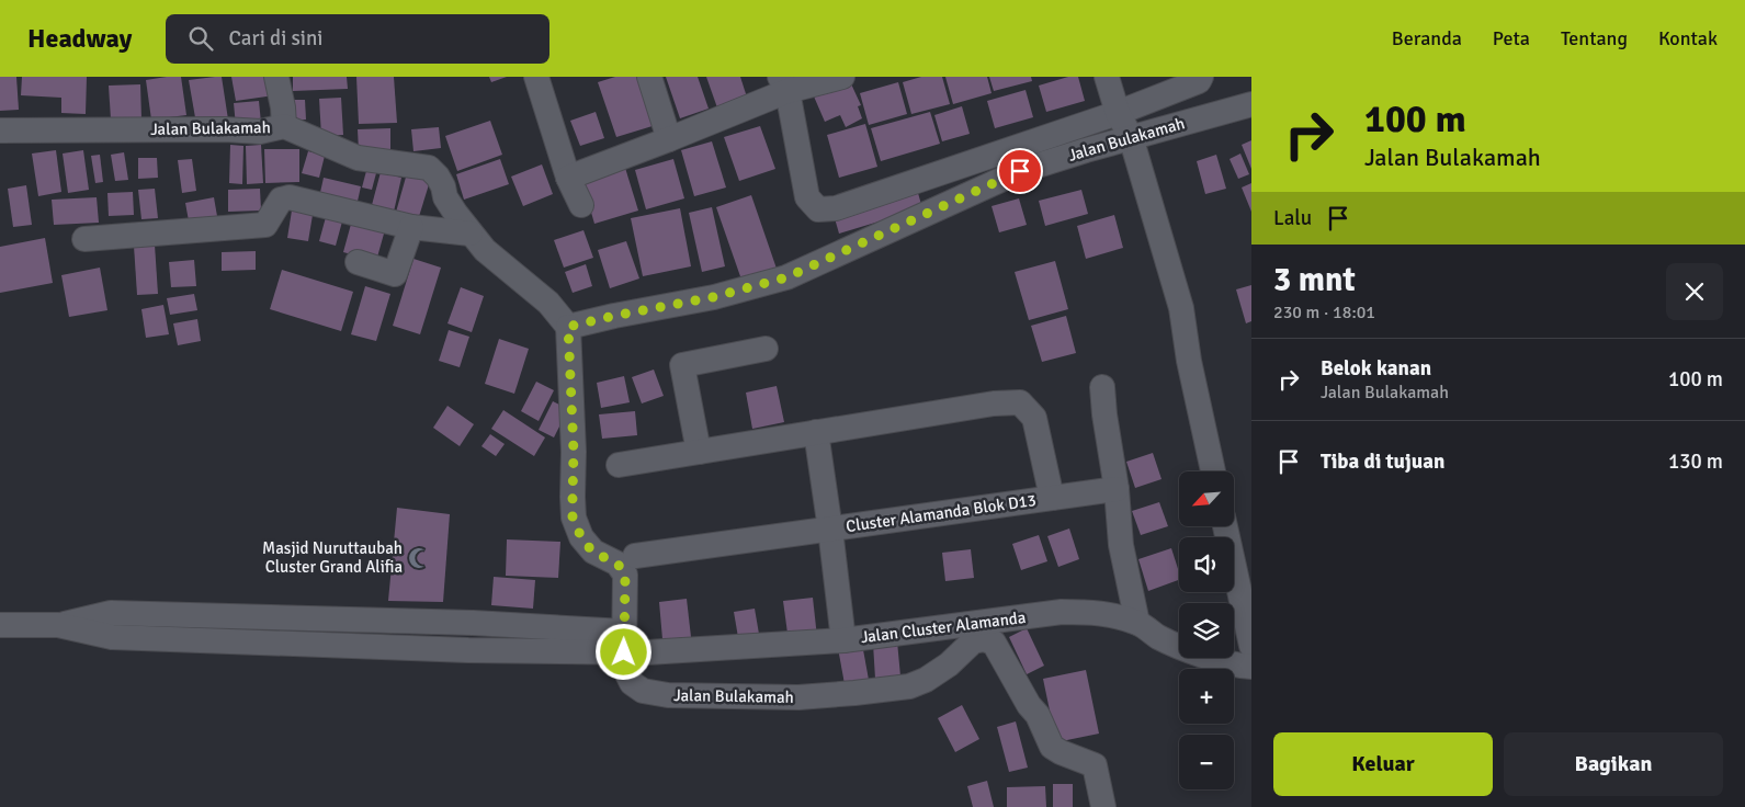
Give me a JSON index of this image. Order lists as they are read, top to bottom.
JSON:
{
  "streets": {
    "street": ["Jalan Bulakamah", "Cluster Alamanda Blok D13", "Jalan Cluster Alamanda"]
  },
  "crossings": [
    ["Jalan Bulakamah", "Jalan Cluster Alamanda"]
  ],
  "places": {
    "mosque": ["Masjid Nuruttaubah Cluster Grand Alifia"]
  },
  "north": "bottom left",
  "page": {
    "header": "Headway",
    "search": "Cari di sini",
    "nav": [
      "Beranda",
      "Peta",
      "Tentang",
      "Kontak"
    ],
    "turn": ["100 m", "Jalan Bulakamah"],
    "then": "Lalu",
    "heading": ["3 mnt", "230 m · 18:01"],
    "list": [
      {
        "name": "Belok kanan",
        "note": "Jalan Bulakamah",
        "value": "100 m"
      },
      {
        "name": "Tiba di tujuan",
        "value": "130 m"
      }
    ],
    "map_buttons": ["+", "−"],
    "buttons": ["Keluar", "Bagikan"]
  }
}
